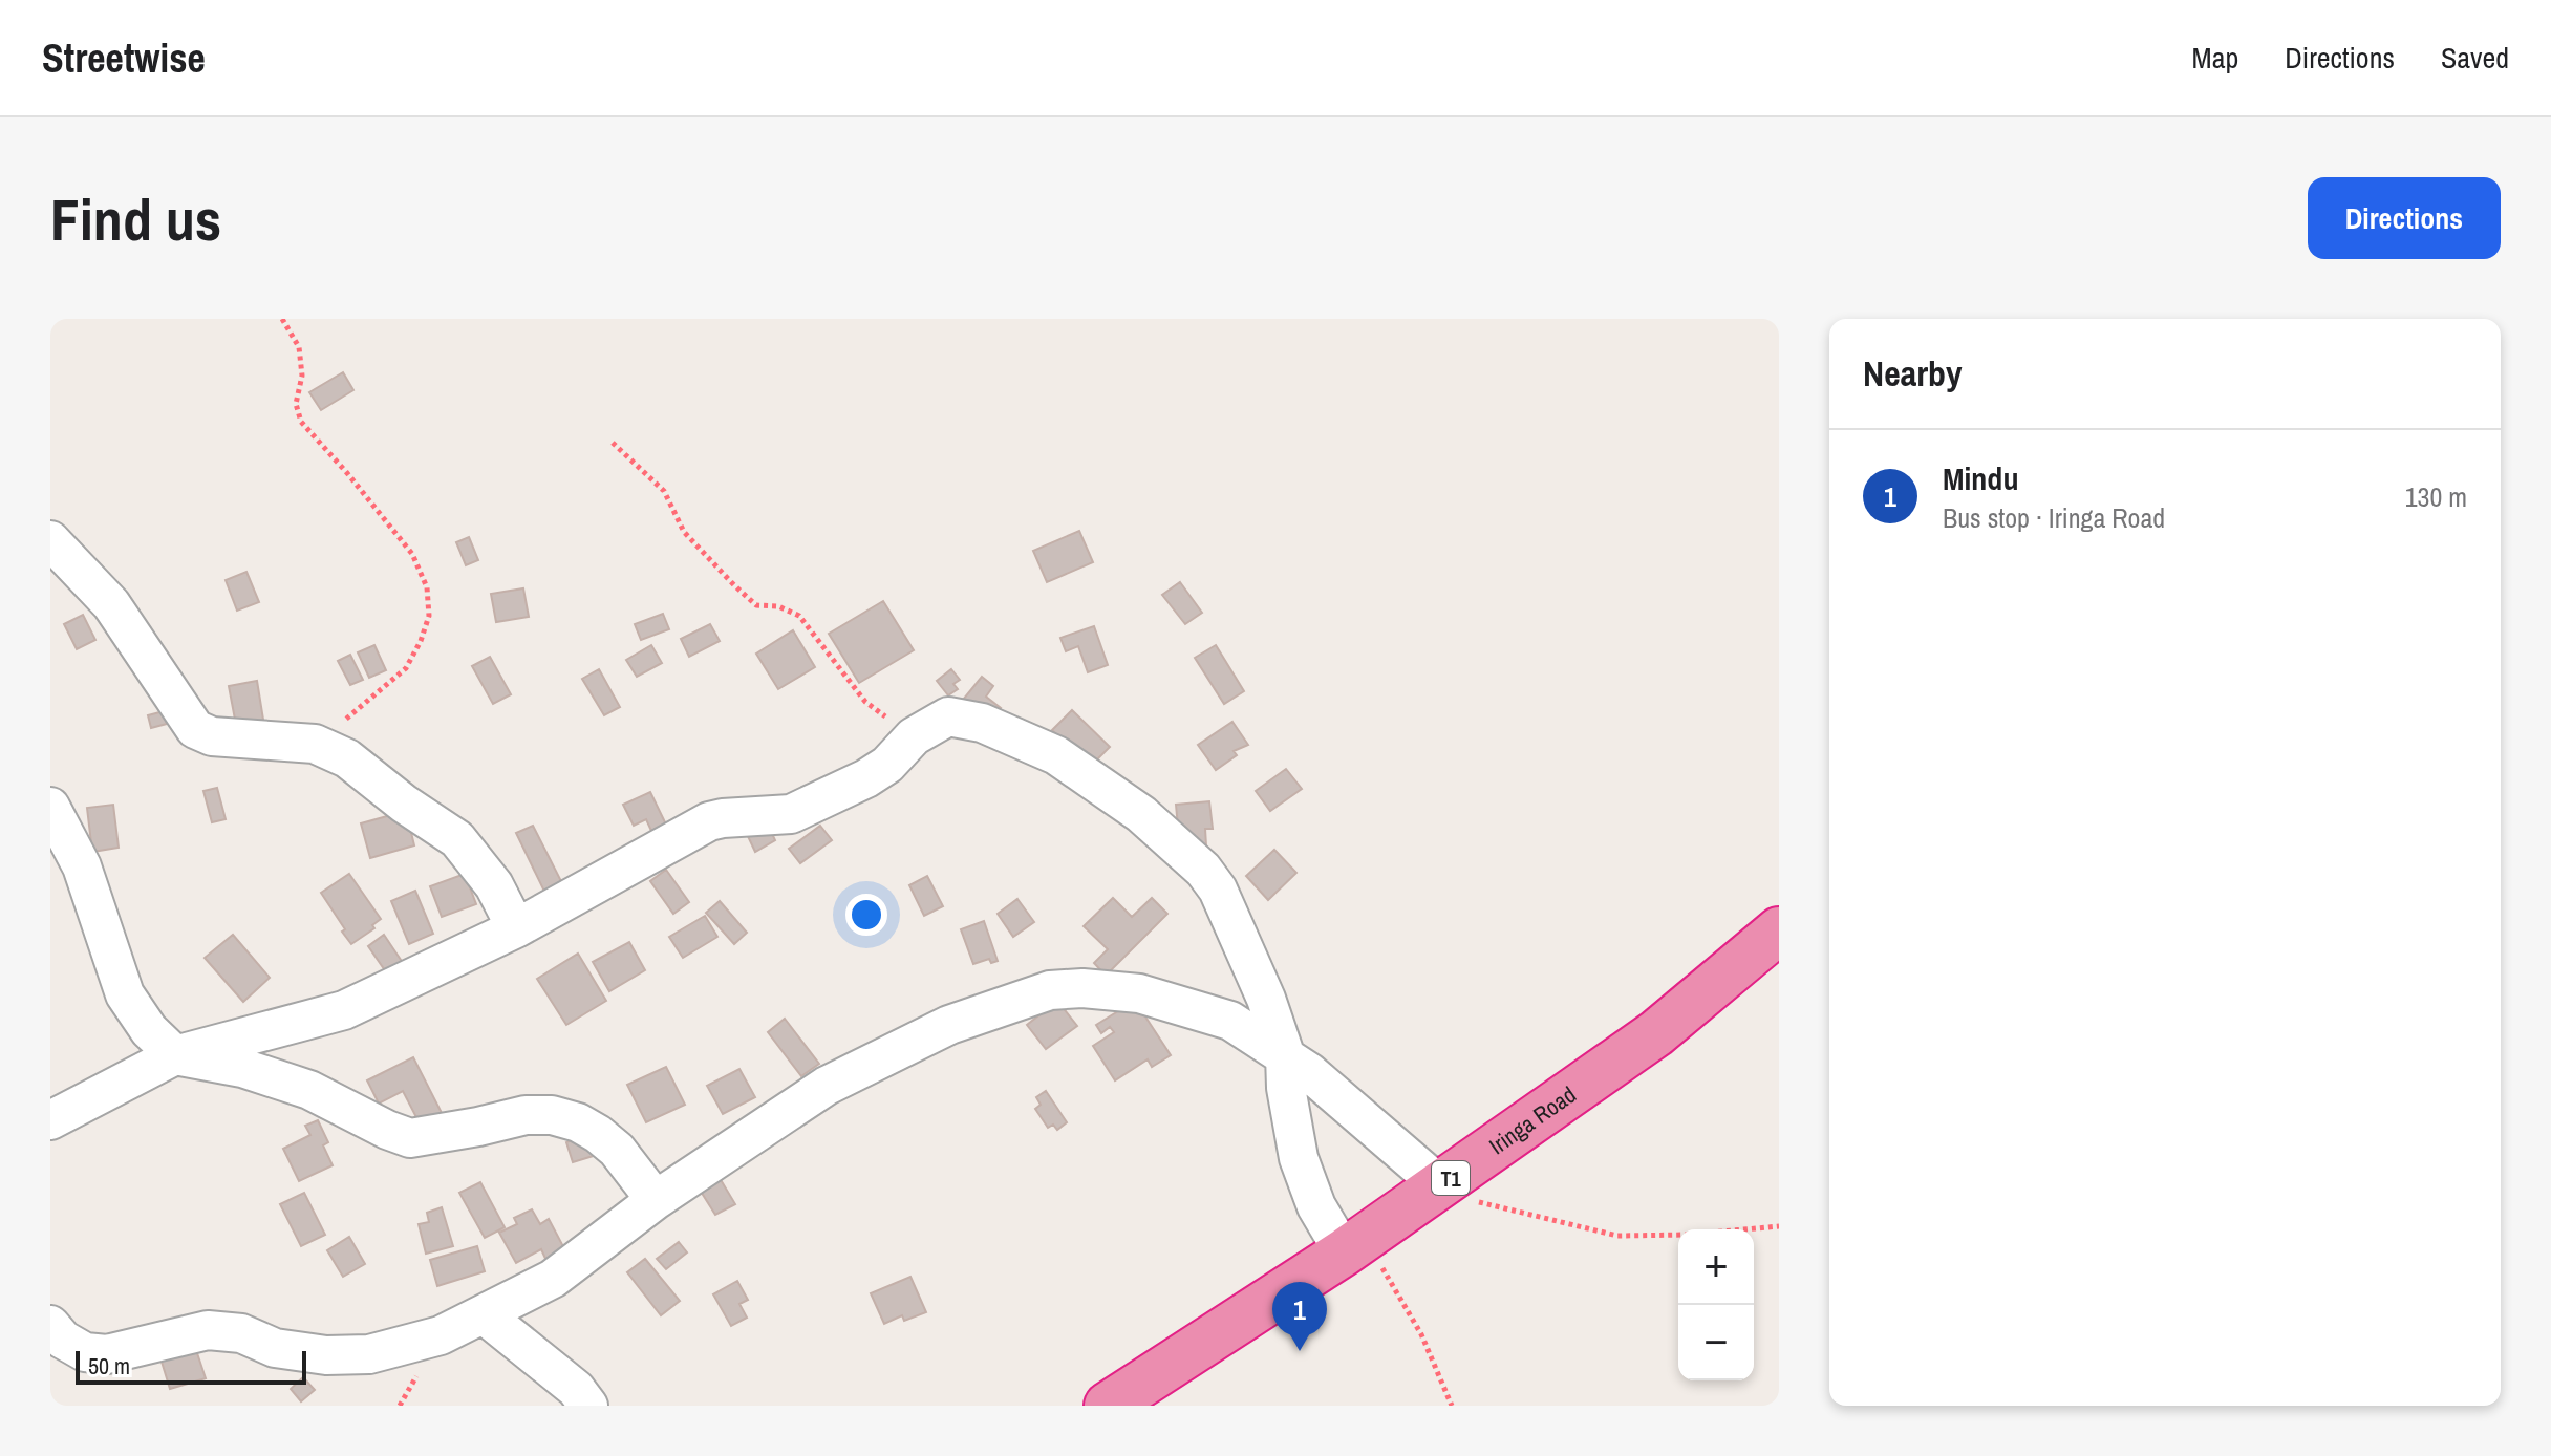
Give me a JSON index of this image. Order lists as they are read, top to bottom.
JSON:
{
  "streets": {
    "highway": ["Iringa Road", "T1"]
  },
  "scale_bar": "50 m",
  "page": {
    "header": "Streetwise",
    "nav": ["Map", "Directions", "Saved"],
    "buttons": "Directions",
    "title": "Find us",
    "heading": "Nearby",
    "list": [
      {
        "mark": "1",
        "name": "Mindu",
        "note": "Bus stop · Iringa Road",
        "value": "130 m"
      }
    ],
    "map_buttons": ["+", "−"],
    "pins": "1",
    "scale": "50 m"
  }
}
